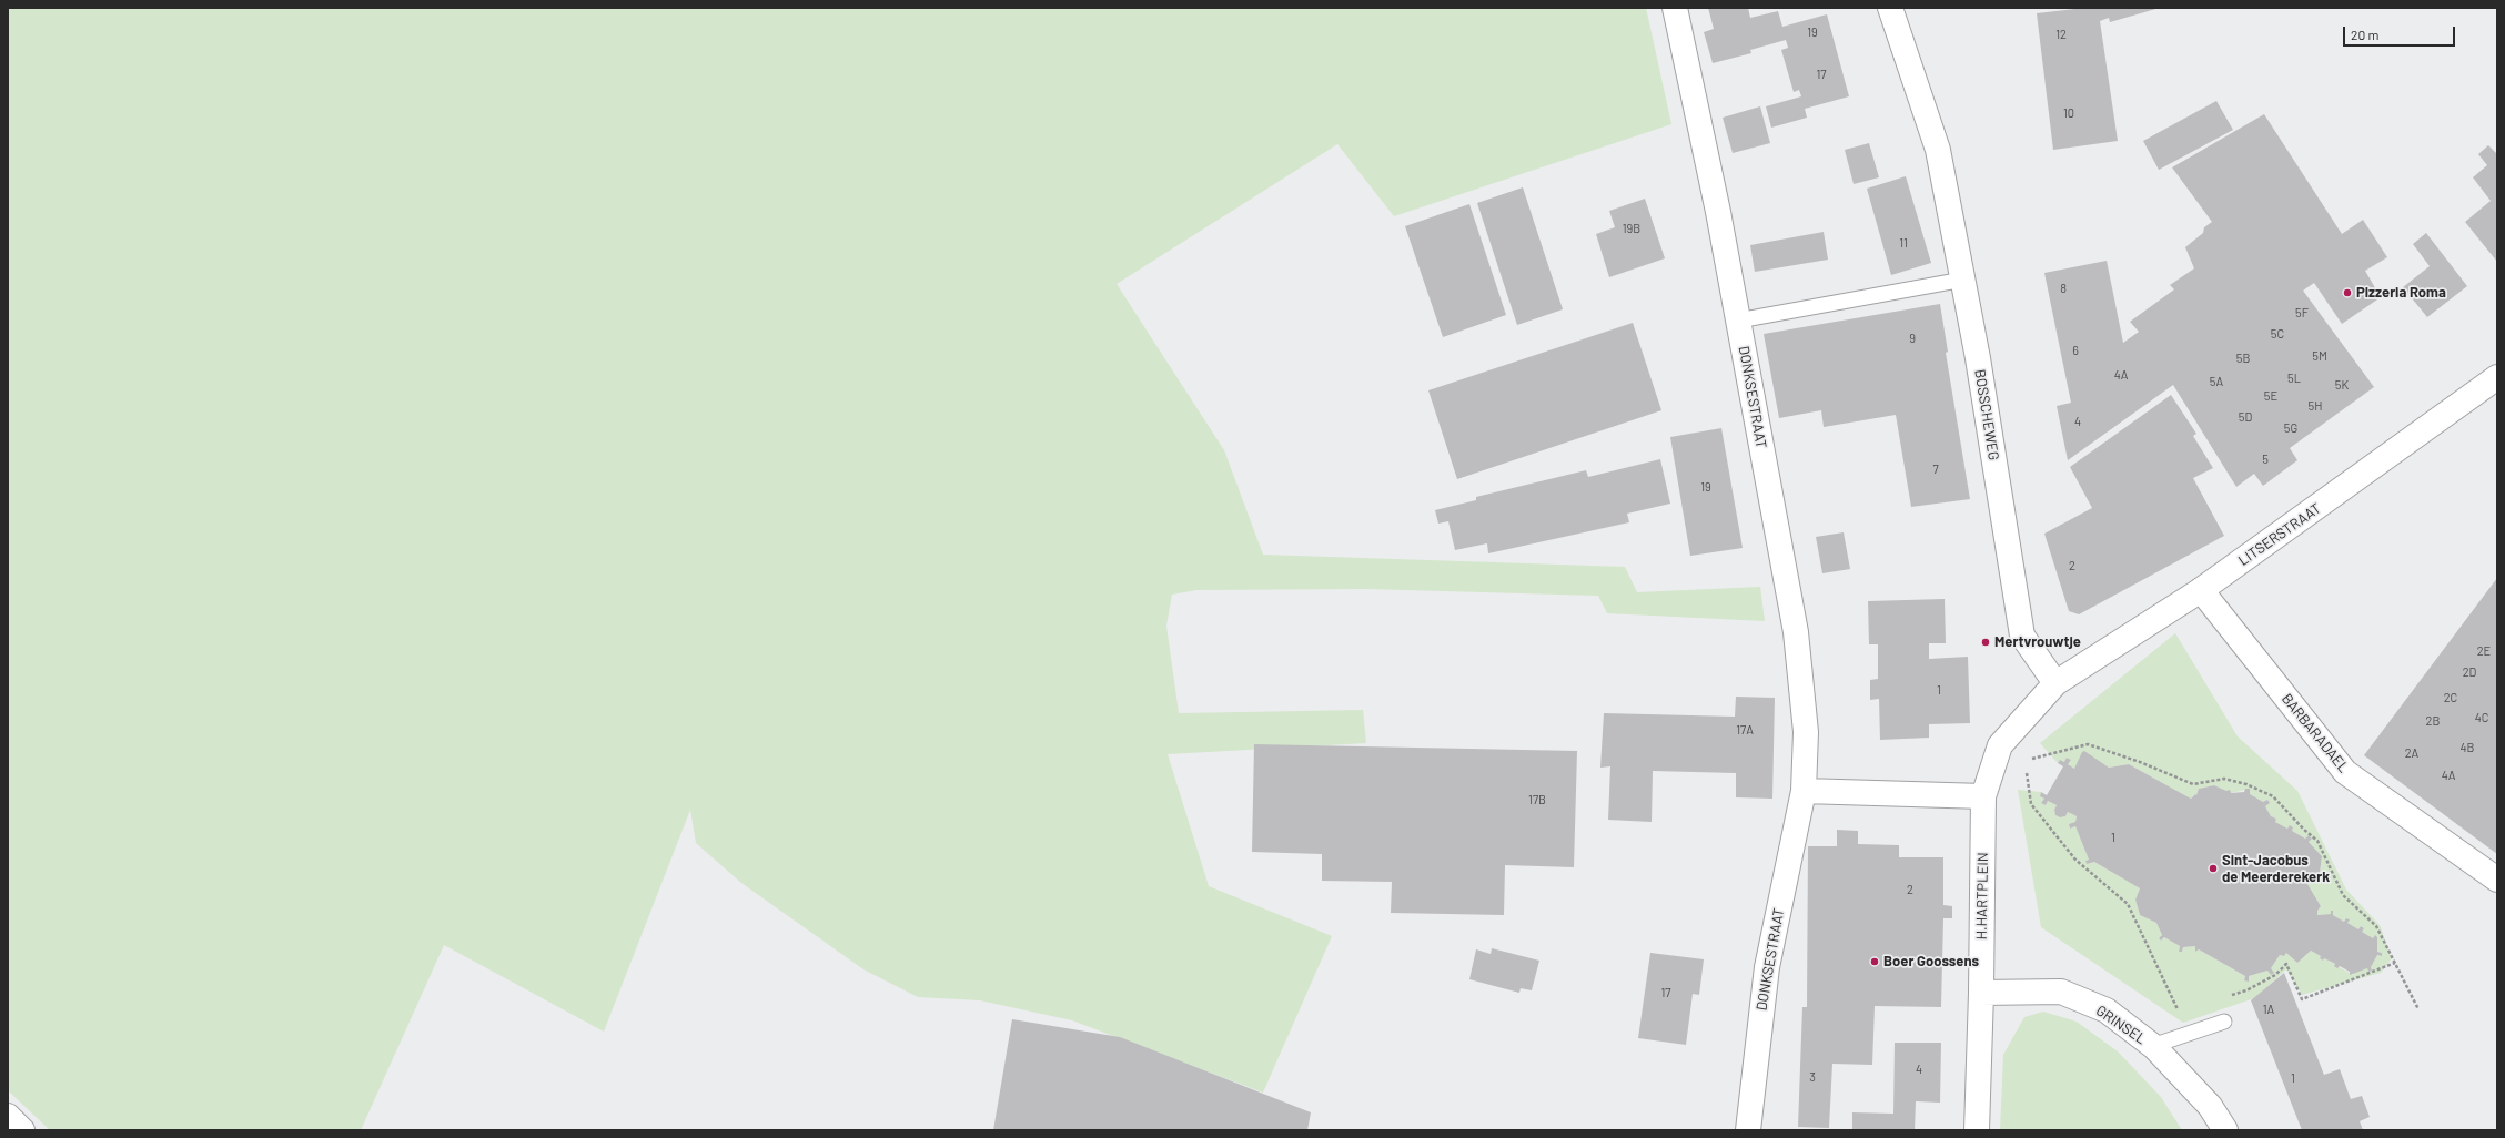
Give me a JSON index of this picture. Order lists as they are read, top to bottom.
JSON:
{
  "streets": {
    "street": [
      "DONKSESTRAAT",
      "BOSSCHEWEG",
      "LITSERSTRAAT",
      "BARBARADAEL",
      "H.HARTPLEIN",
      "GRINSEL"
    ]
  },
  "crossings": [
    ["BOSSCHEWEG", "LITSERSTRAAT"],
    ["LITSERSTRAAT", "BARBARADAEL"],
    ["H.HARTPLEIN", "GRINSEL"]
  ],
  "places": [
    "Pizzeria Roma",
    "Mertvrouwtje",
    "Sint-Jacobus de Meerderekerk",
    "Boer Goossens"
  ],
  "house_numbers": [
    "19",
    "12",
    "17",
    "10",
    "19B",
    "11",
    "8",
    "5F",
    "5C",
    "9",
    "6",
    "5M",
    "5B",
    "4A",
    "5L",
    "5A",
    "5K",
    "5E",
    "5H",
    "5D",
    "4",
    "5G",
    "5",
    "7",
    "19",
    "2",
    "2E",
    "2D",
    "1",
    "2C",
    "4C",
    "2B",
    "17A",
    "4B",
    "2A",
    "4A",
    "17B",
    "1",
    "2",
    "17",
    "1A",
    "4",
    "3",
    "1"
  ],
  "scale_bar": "20 m"
}
